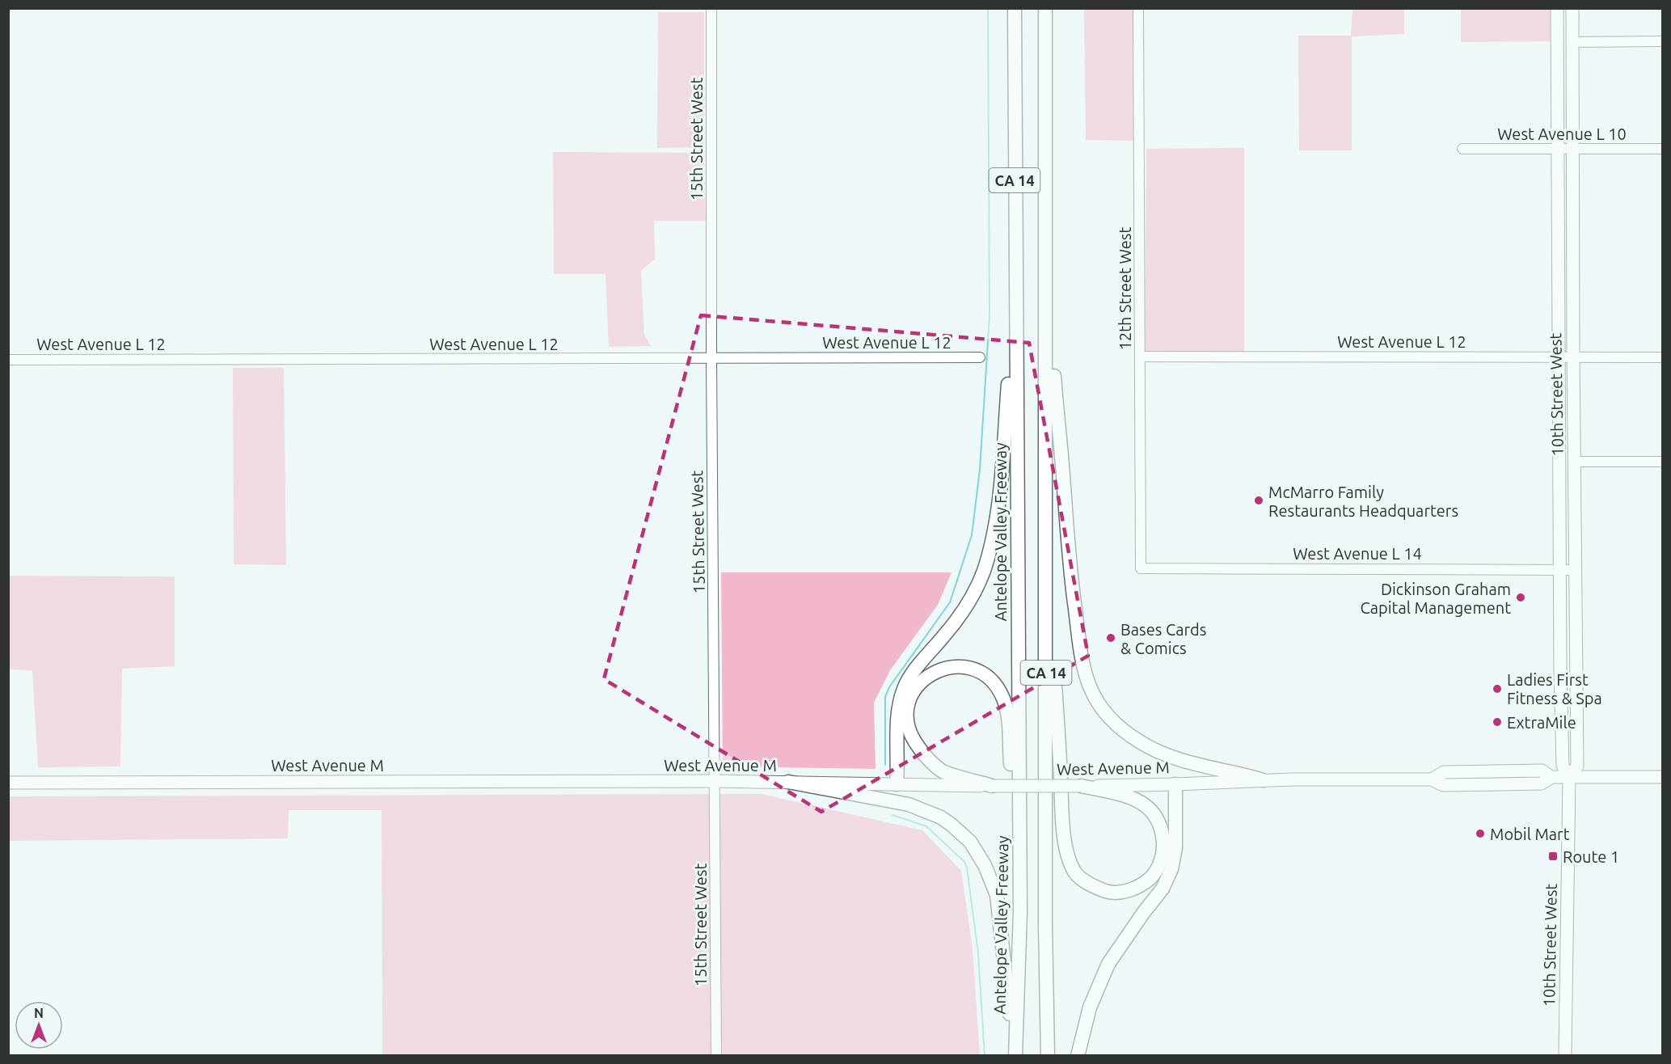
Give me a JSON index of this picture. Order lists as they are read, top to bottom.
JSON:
{
  "streets": {
    "highway": ["CA 14", "Antelope Valley Freeway"],
    "main road": ["10th Street West", "West Avenue M"],
    "street": [
      "West Avenue L 10",
      "15th Street West",
      "12th Street West",
      "West Avenue L 12",
      "West Avenue L 14"
    ]
  },
  "crossings": [
    ["West Avenue L 10", "10th Street West"],
    ["15th Street West", "West Avenue L 12"],
    ["15th Street West", "West Avenue M"],
    ["12th Street West", "West Avenue L 12"],
    ["12th Street West", "West Avenue L 14"],
    ["West Avenue L 12", "10th Street West"],
    ["10th Street West", "West Avenue L 14"],
    ["10th Street West", "West Avenue M"]
  ],
  "places": {
    "other": [
      "McMarro Family Restaurants Headquarters",
      "Dickinson Graham Capital Management",
      "Bases Cards & Comics",
      "Ladies First Fitness & Spa",
      "ExtraMile",
      "Mobil Mart"
    ],
    "transit": ["Route 1"]
  },
  "north": "top"
}
